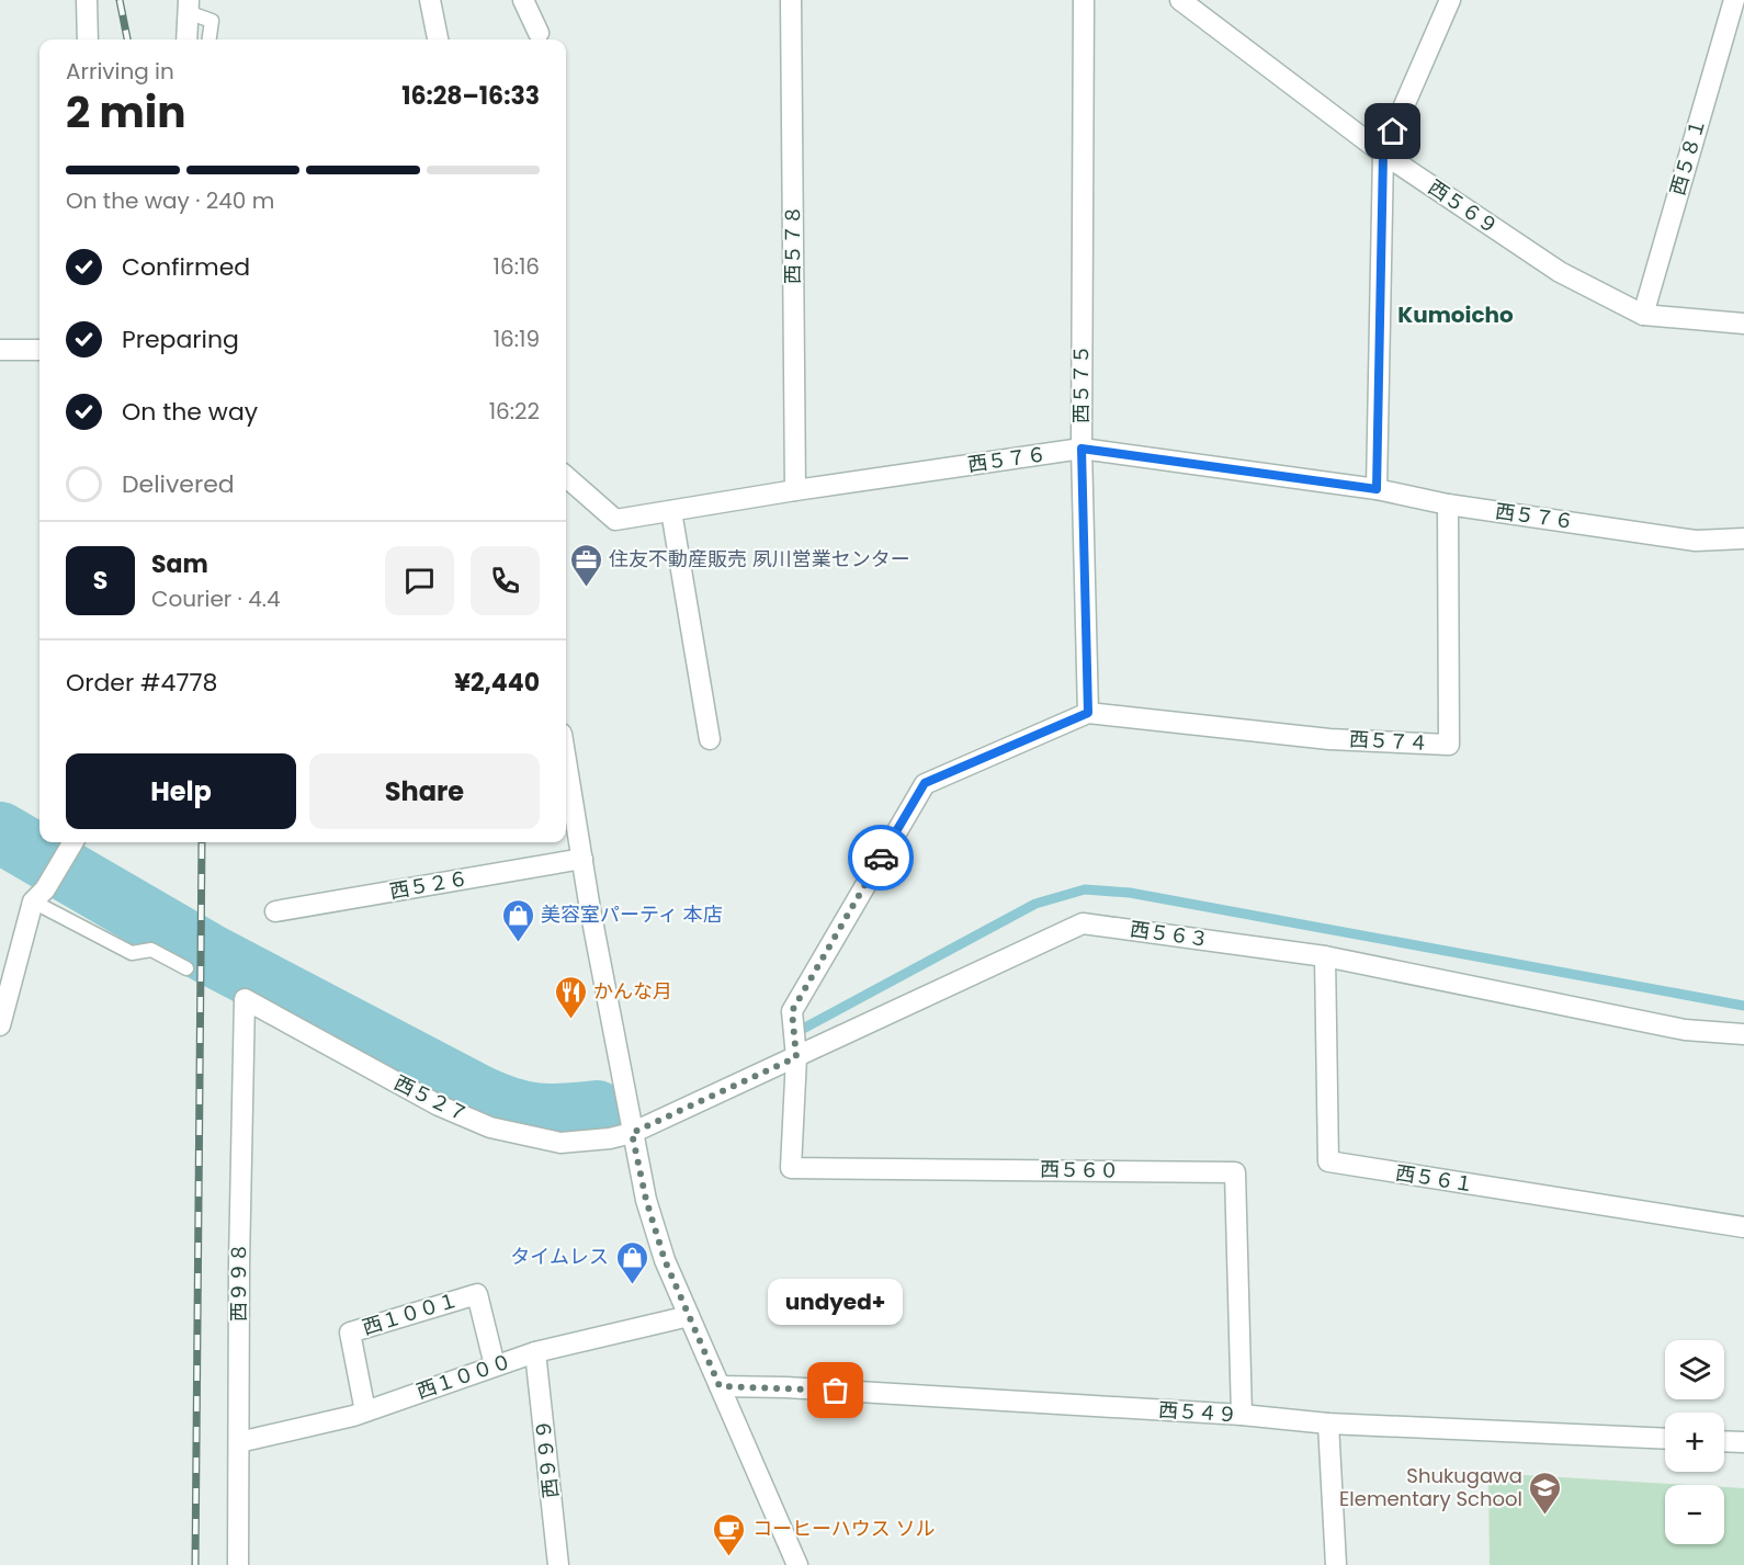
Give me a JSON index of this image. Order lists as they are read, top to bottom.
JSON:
{
  "streets": {
    "street": [
      "西５８１",
      "西５６９",
      "西５７８",
      "西５７５",
      "西５７６",
      "西５７４",
      "西５２６",
      "西５６３",
      "西５２７",
      "西５６０",
      "西５６１",
      "西９９８",
      "西１００１",
      "西１０００",
      "西５４９",
      "西９９９"
    ]
  },
  "crossings": [
    ["西５８１", "西５６９"],
    ["西５７８", "西５７６"],
    ["西５７５", "西５７６"],
    ["西５７５", "西５７４"],
    ["西５７６", "西５７４"],
    ["西５６３", "西５２７"],
    ["西５６３", "西５６０"],
    ["西５６３", "西５６１"],
    ["西５２７", "西９９８"],
    ["西５６０", "西５４９"],
    ["西９９８", "西１０００"],
    ["西１００１", "西１０００"],
    ["西１０００", "西９９９"]
  ],
  "districts": ["Kumoicho"],
  "places": {
    "office": ["住友不動産販売 夙川営業センター"],
    "shop": ["美容室パーティ 本店", "タイムレス"],
    "restaurant": ["かんな月"],
    "other": ["undyed+"],
    "school or university": ["Shukugawa Elementary School"],
    "cafe": ["コーヒーハウス ソル"]
  },
  "page": {
    "heading": ["2 min", "Arriving in", "16:28–16:33"],
    "panel": [
      "Sam",
      "Courier · 4.4",
      "Order #4778",
      "¥2,440"
    ],
    "bar": "On the way · 240 m",
    "list": [
      ["Confirmed", "16:16"],
      ["Preparing", "16:19"],
      ["On the way", "16:22"],
      "Delivered"
    ],
    "round": "S",
    "buttons": ["Help", "Share"],
    "bubble": "undyed+",
    "map_buttons": ["+", "−"]
  }
}
